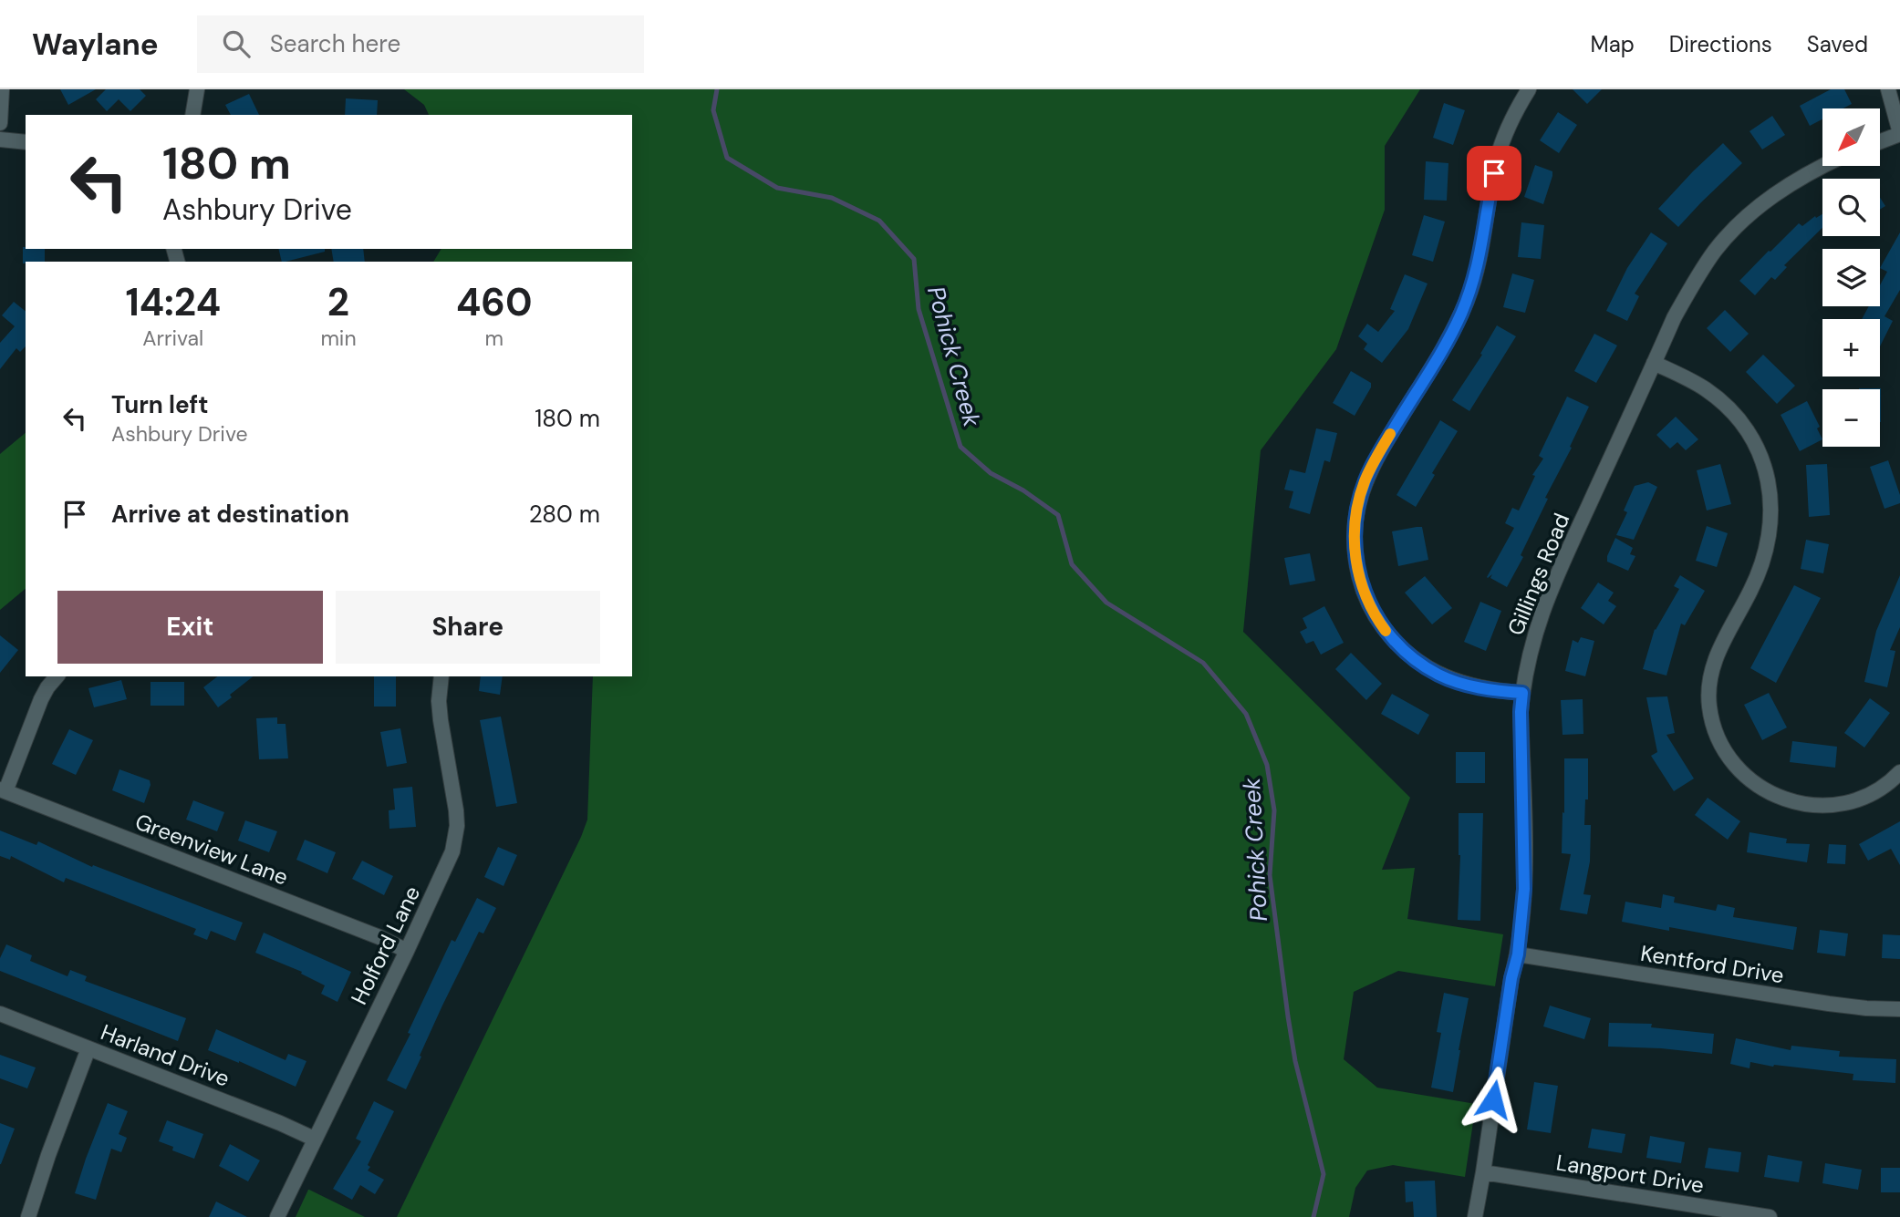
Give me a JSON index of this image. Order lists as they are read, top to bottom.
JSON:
{
  "streets": {
    "street": [
      "Gillings Road",
      "Greenview Lane",
      "Holford Lane",
      "Kentford Drive",
      "Harland Drive",
      "Langport Drive"
    ]
  },
  "crossings": [
    ["Gillings Road", "Kentford Drive"],
    ["Gillings Road", "Langport Drive"],
    ["Greenview Lane", "Holford Lane"],
    ["Holford Lane", "Harland Drive"]
  ],
  "water": ["Pohick Creek"],
  "north": "bottom left",
  "page": {
    "header": "Waylane",
    "search": "Search here",
    "nav": ["Map", "Directions", "Saved"],
    "map_buttons": ["+", "−"],
    "turn": ["180 m", "Ashbury Drive"],
    "eta": [
      "14:24",
      "Arrival",
      "2",
      "min",
      "460",
      "m"
    ],
    "list": [
      {
        "name": "Turn left",
        "note": "Ashbury Drive",
        "value": "180 m"
      },
      {
        "name": "Arrive at destination",
        "value": "280 m"
      }
    ],
    "buttons": ["Exit", "Share"]
  }
}
